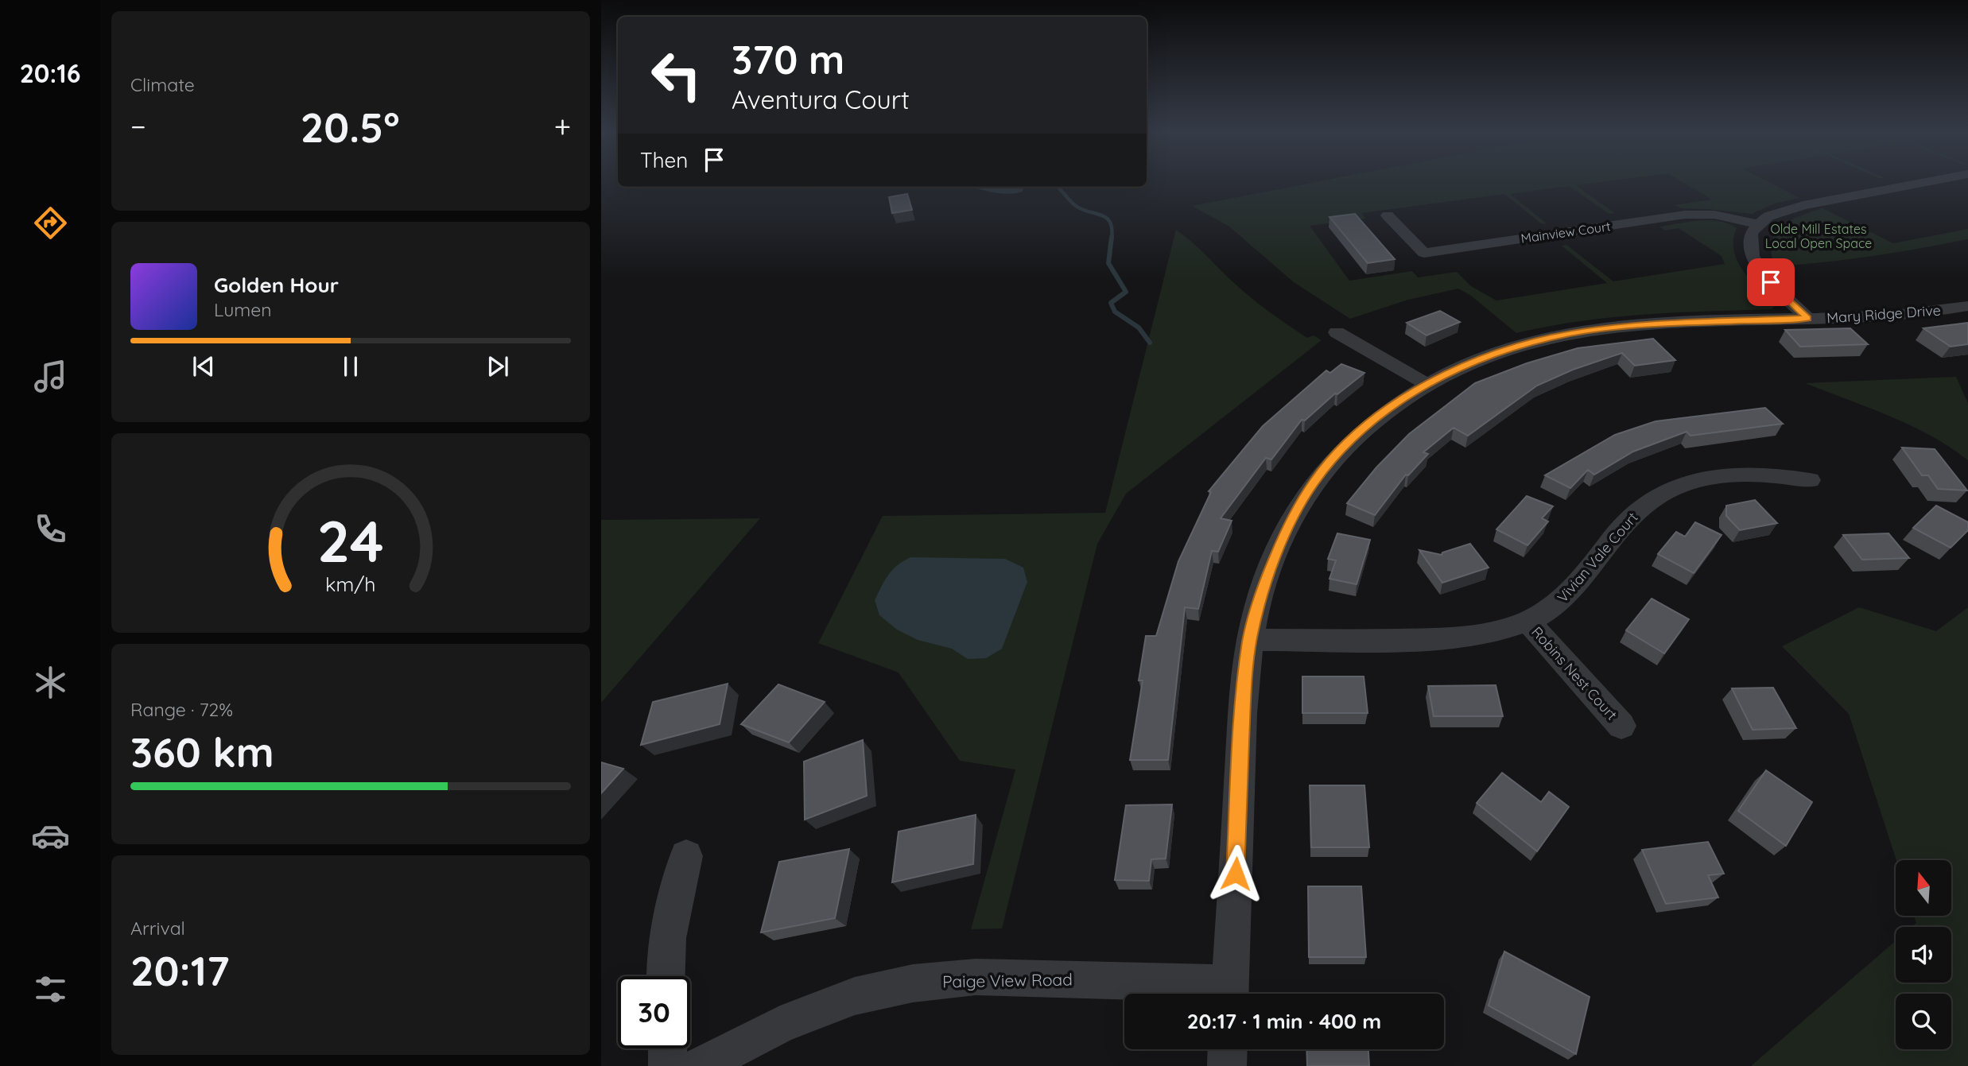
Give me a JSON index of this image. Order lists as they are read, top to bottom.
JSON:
{
  "streets": {
    "street": [
      "Mainview Court",
      "Mary Ridge Drive",
      "Vivian Vale Court",
      "Robins Nest Court",
      "Paige View Road"
    ]
  },
  "crossings": [
    ["Mary Ridge Drive", "Vivian Vale Court"],
    ["Mary Ridge Drive", "Paige View Road"],
    ["Vivian Vale Court", "Robins Nest Court"]
  ],
  "parks": ["Olde Mill Estates Local Open Space"],
  "north": "top",
  "page": {
    "tabs": "20:16",
    "tile": [
      "Climate",
      ["Range · 72%", "360 km"],
      ["Arrival", "20:17"]
    ],
    "turn": ["370 m", "Aventura Court"],
    "heat": ["−", "20.5°", "+"],
    "then": "Then",
    "song": ["Golden Hour", "Lumen"],
    "limit": "30",
    "trip": "20:17 · 1 min · 400 m",
    "gauge": ["24", "km/h"]
  }
}
